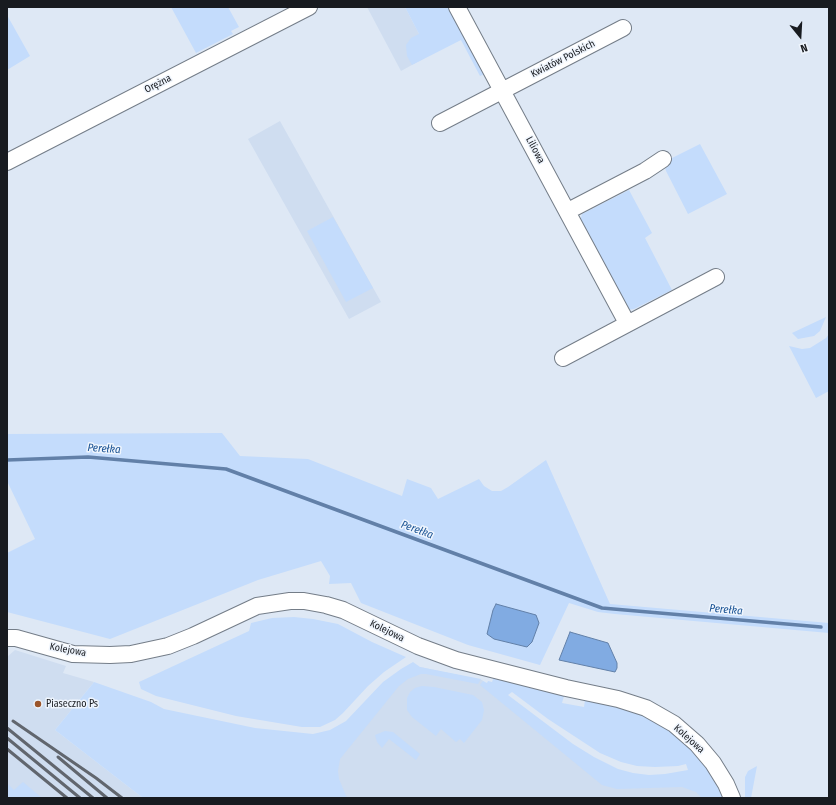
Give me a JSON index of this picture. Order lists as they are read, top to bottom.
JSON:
{
  "streets": {
    "street": [
      "Kwiatów Polskich",
      "Orężna",
      "Liliowa",
      "Kolejowa"
    ]
  },
  "crossings": [
    ["Kwiatów Polskich", "Liliowa"]
  ],
  "water": ["Perełka"],
  "places": ["Piaseczno Ps"],
  "north": "bottom"
}
